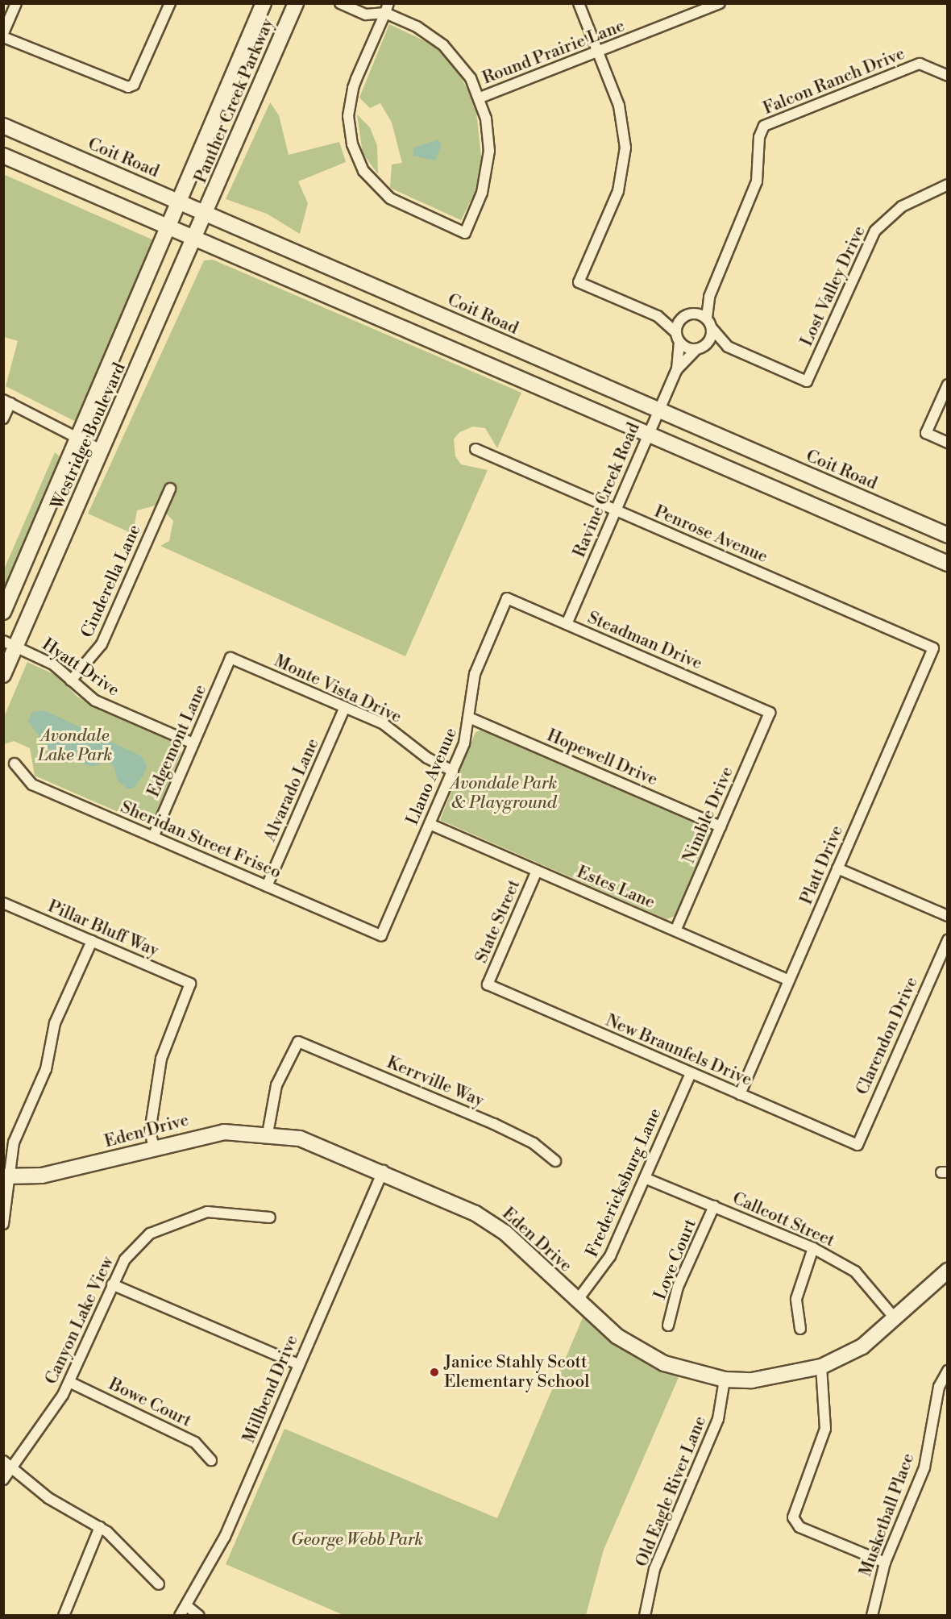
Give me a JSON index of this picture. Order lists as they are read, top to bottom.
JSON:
{
  "streets": {
    "main road": [
      "Panther Creek Parkway",
      "Coit Road",
      "Westridge Boulevard",
      "Eden Drive"
    ],
    "street": [
      "Round Prairie Lane",
      "Falcon Ranch Drive",
      "Lost Valley Drive",
      "Ravine Creek Road",
      "Penrose Avenue",
      "Cinderella Lane",
      "Steadman Drive",
      "Hyatt Drive",
      "Monte Vista Drive",
      "Edgemont Lane",
      "Hopewell Drive",
      "Llano Avenue",
      "Alvarado Lane",
      "Nimble Drive",
      "Sheridan Street Frisco",
      "Platt Drive",
      "Estes Lane",
      "State Street",
      "Pillar Bluff Way",
      "Clarendon Drive",
      "New Braunfels Drive",
      "Kerrville Way",
      "Fredericksburg Lane",
      "Callcott Street",
      "Love Court",
      "Canyon Lake View",
      "Millbend Drive",
      "Bowe Court",
      "Old Eagle River Lane",
      "Musketball Place"
    ]
  },
  "crossings": [
    ["Panther Creek Parkway", "Coit Road"],
    ["Panther Creek Parkway", "Westridge Boulevard"],
    ["Coit Road", "Westridge Boulevard"],
    ["Coit Road", "Ravine Creek Road"],
    ["Westridge Boulevard", "Hyatt Drive"],
    ["Ravine Creek Road", "Penrose Avenue"],
    ["Ravine Creek Road", "Steadman Drive"],
    ["Penrose Avenue", "Platt Drive"],
    ["Cinderella Lane", "Hyatt Drive"],
    ["Steadman Drive", "Llano Avenue"],
    ["Steadman Drive", "Nimble Drive"],
    ["Hyatt Drive", "Edgemont Lane"],
    ["Monte Vista Drive", "Edgemont Lane"],
    ["Monte Vista Drive", "Llano Avenue"],
    ["Monte Vista Drive", "Alvarado Lane"],
    ["Edgemont Lane", "Sheridan Street Frisco"],
    ["Hopewell Drive", "Llano Avenue"],
    ["Hopewell Drive", "Nimble Drive"],
    ["Llano Avenue", "Sheridan Street Frisco"],
    ["Llano Avenue", "Estes Lane"],
    ["Alvarado Lane", "Sheridan Street Frisco"],
    ["Nimble Drive", "Estes Lane"],
    ["Platt Drive", "Estes Lane"],
    ["Platt Drive", "New Braunfels Drive"],
    ["Estes Lane", "State Street"],
    ["State Street", "New Braunfels Drive"],
    ["Pillar Bluff Way", "Eden Drive"],
    ["Clarendon Drive", "New Braunfels Drive"],
    ["New Braunfels Drive", "Fredericksburg Lane"],
    ["Kerrville Way", "Eden Drive"],
    ["Eden Drive", "Fredericksburg Lane"],
    ["Eden Drive", "Callcott Street"],
    ["Eden Drive", "Millbend Drive"],
    ["Eden Drive", "Old Eagle River Lane"],
    ["Fredericksburg Lane", "Callcott Street"],
    ["Callcott Street", "Love Court"],
    ["Canyon Lake View", "Bowe Court"]
  ],
  "parks": ["Avondale Lake Park", "Avondale Park & Playground", "George Webb Park"],
  "places": ["Janice Stahly Scott Elementary School"]
}
